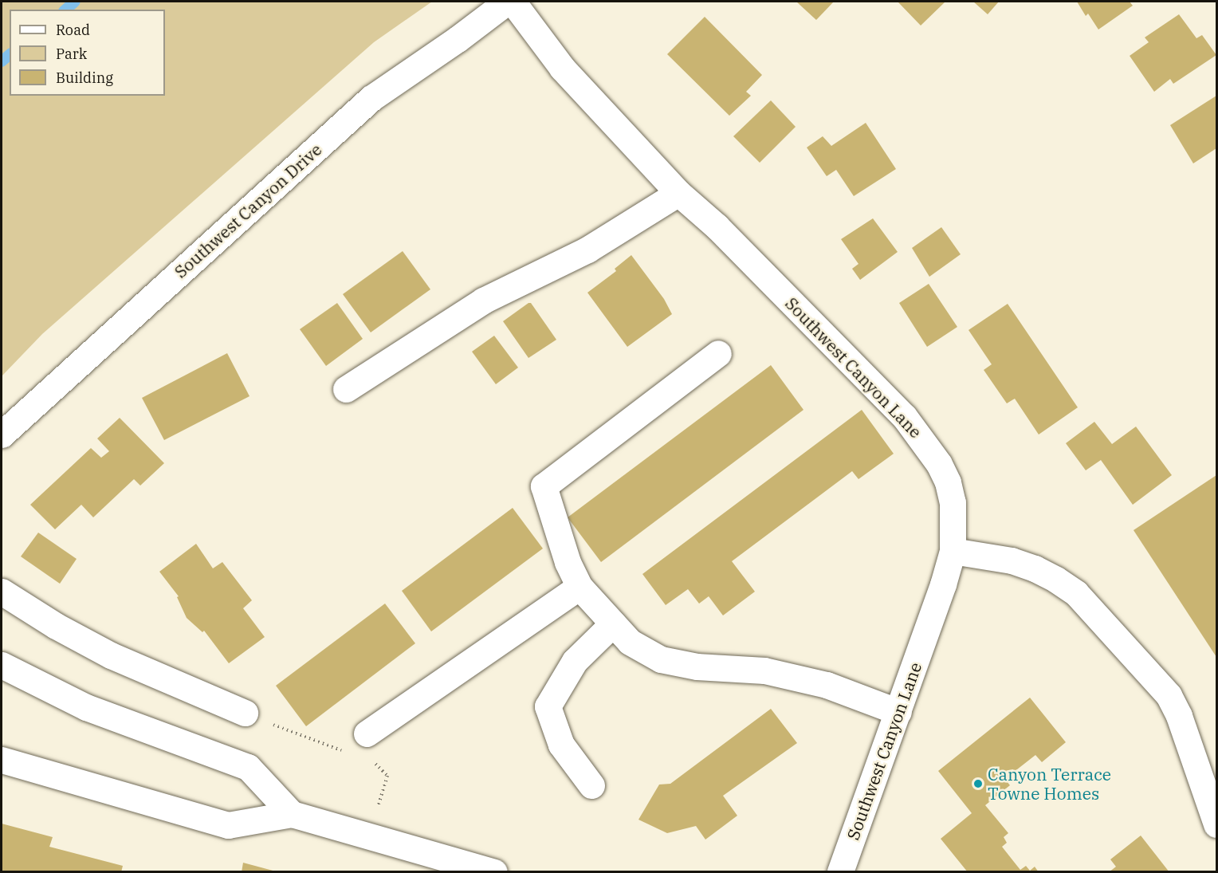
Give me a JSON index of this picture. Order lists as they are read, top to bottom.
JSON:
{
  "streets": {
    "main road": ["Southwest Canyon Drive", "Southwest Canyon Lane"]
  },
  "places": ["Canyon Terrace Towne Homes"],
  "legend": ["Road", "Park", "Building"]
}
